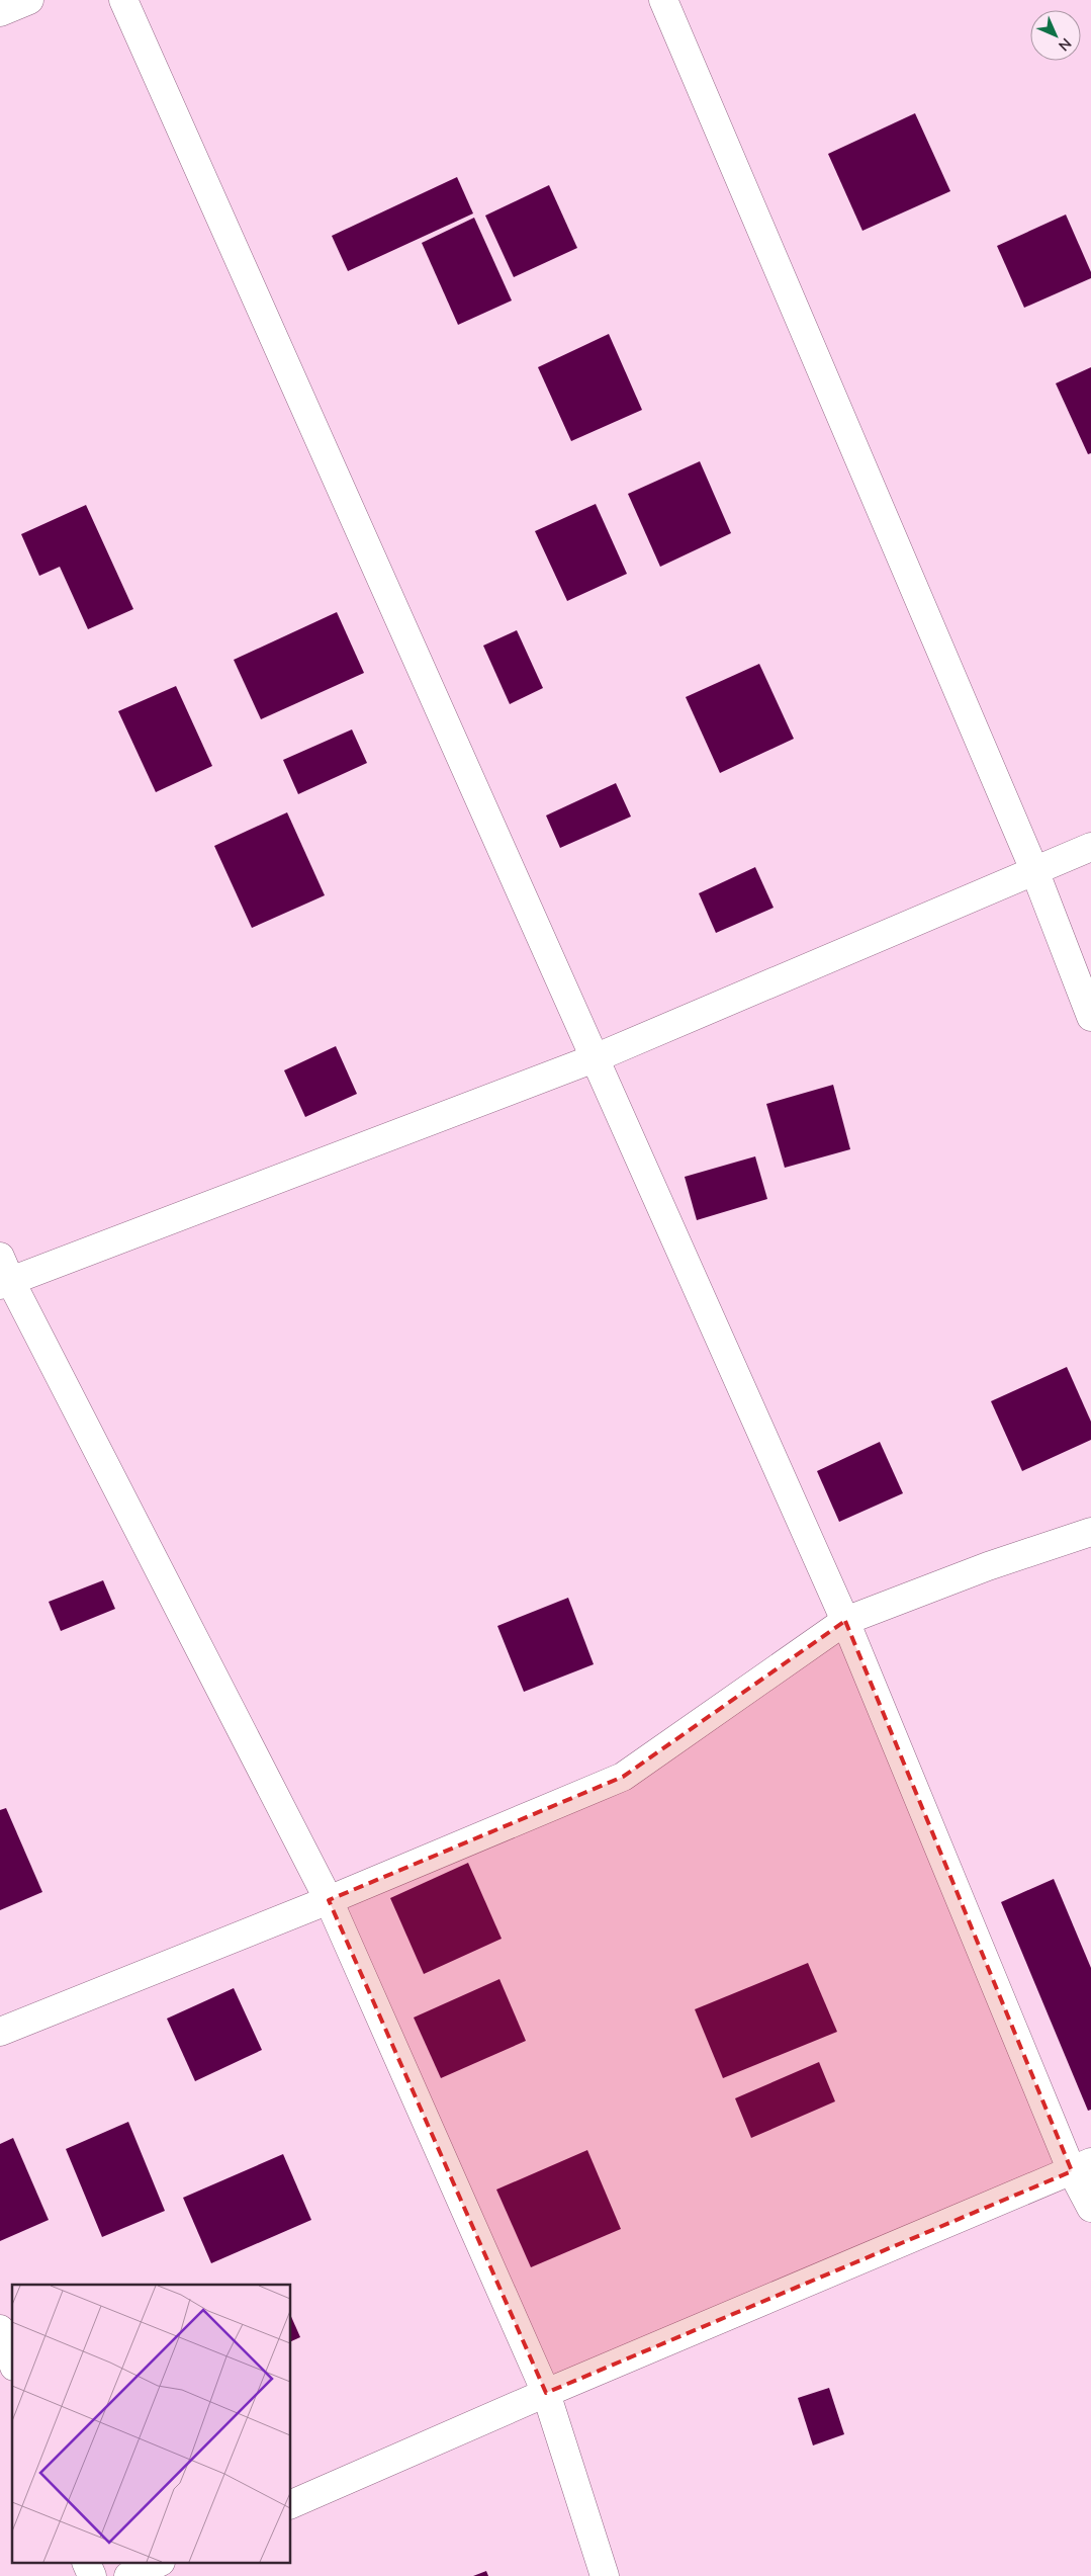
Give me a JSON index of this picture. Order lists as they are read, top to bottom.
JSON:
{
  "north": "bottom right"
}
